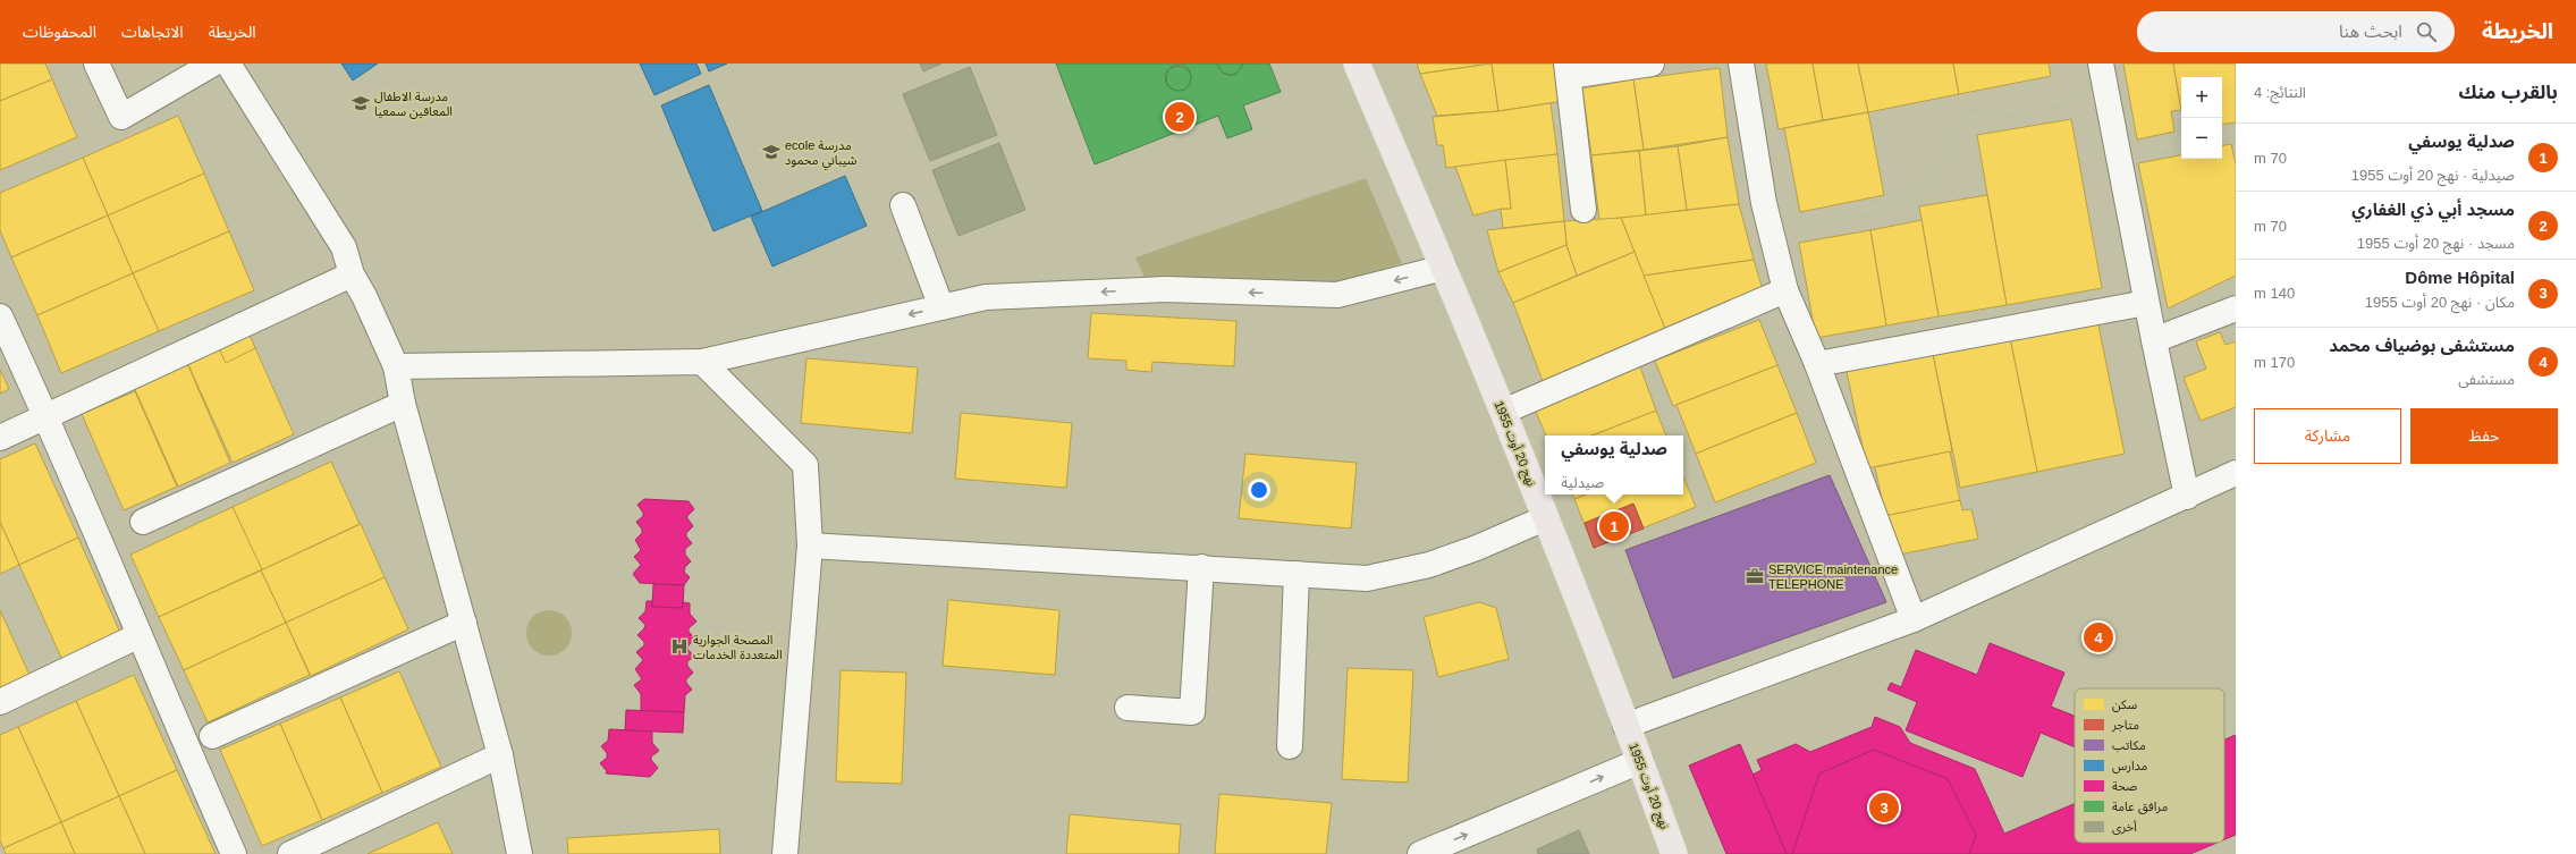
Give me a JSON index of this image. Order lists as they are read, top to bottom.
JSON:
{
  "streets": {
    "main road": ["نهج 20 أوت 1955"]
  },
  "places": {
    "school or university": ["مدرسة الاطفال المعاقين سمعيا", "ecole مدرسة شيباني محمود"],
    "office": ["SERVICE maintenance TELEPHONE"],
    "hospital": ["المصحة الجوارية المتعددة الخدمات"]
  },
  "legend": [
    "سكن",
    "متاجر",
    "مكاتب",
    "مدارس",
    "صحة",
    "مرافق عامة",
    "أخرى"
  ],
  "page": {
    "header": "الخريطة",
    "search": "ابحث هنا",
    "nav": ["الخريطة", "الاتجاهات", "المحفوظات"],
    "heading": ["بالقرب منك", "النتائج: 4"],
    "map_buttons": ["+", "−"],
    "pins": [
      "2",
      "1",
      "4",
      "3"
    ],
    "list": [
      {
        "mark": "1",
        "name": "صدلية يوسفي",
        "note": "صيدلية · نهج 20 أوت 1955",
        "value": "70 m"
      },
      {
        "mark": "2",
        "name": "مسجد أبي ذي الغفاري",
        "note": "مسجد · نهج 20 أوت 1955",
        "value": "70 m"
      },
      {
        "mark": "3",
        "name": "Dôme Hôpital",
        "note": "مكان · نهج 20 أوت 1955",
        "value": "140 m"
      },
      {
        "mark": "4",
        "name": "مستشفى بوضياف محمد",
        "note": "مستشفى",
        "value": "170 m"
      }
    ],
    "buttons": ["حفظ", "مشاركة"],
    "popup": ["صدلية يوسفي", "صيدلية"]
  }
}
